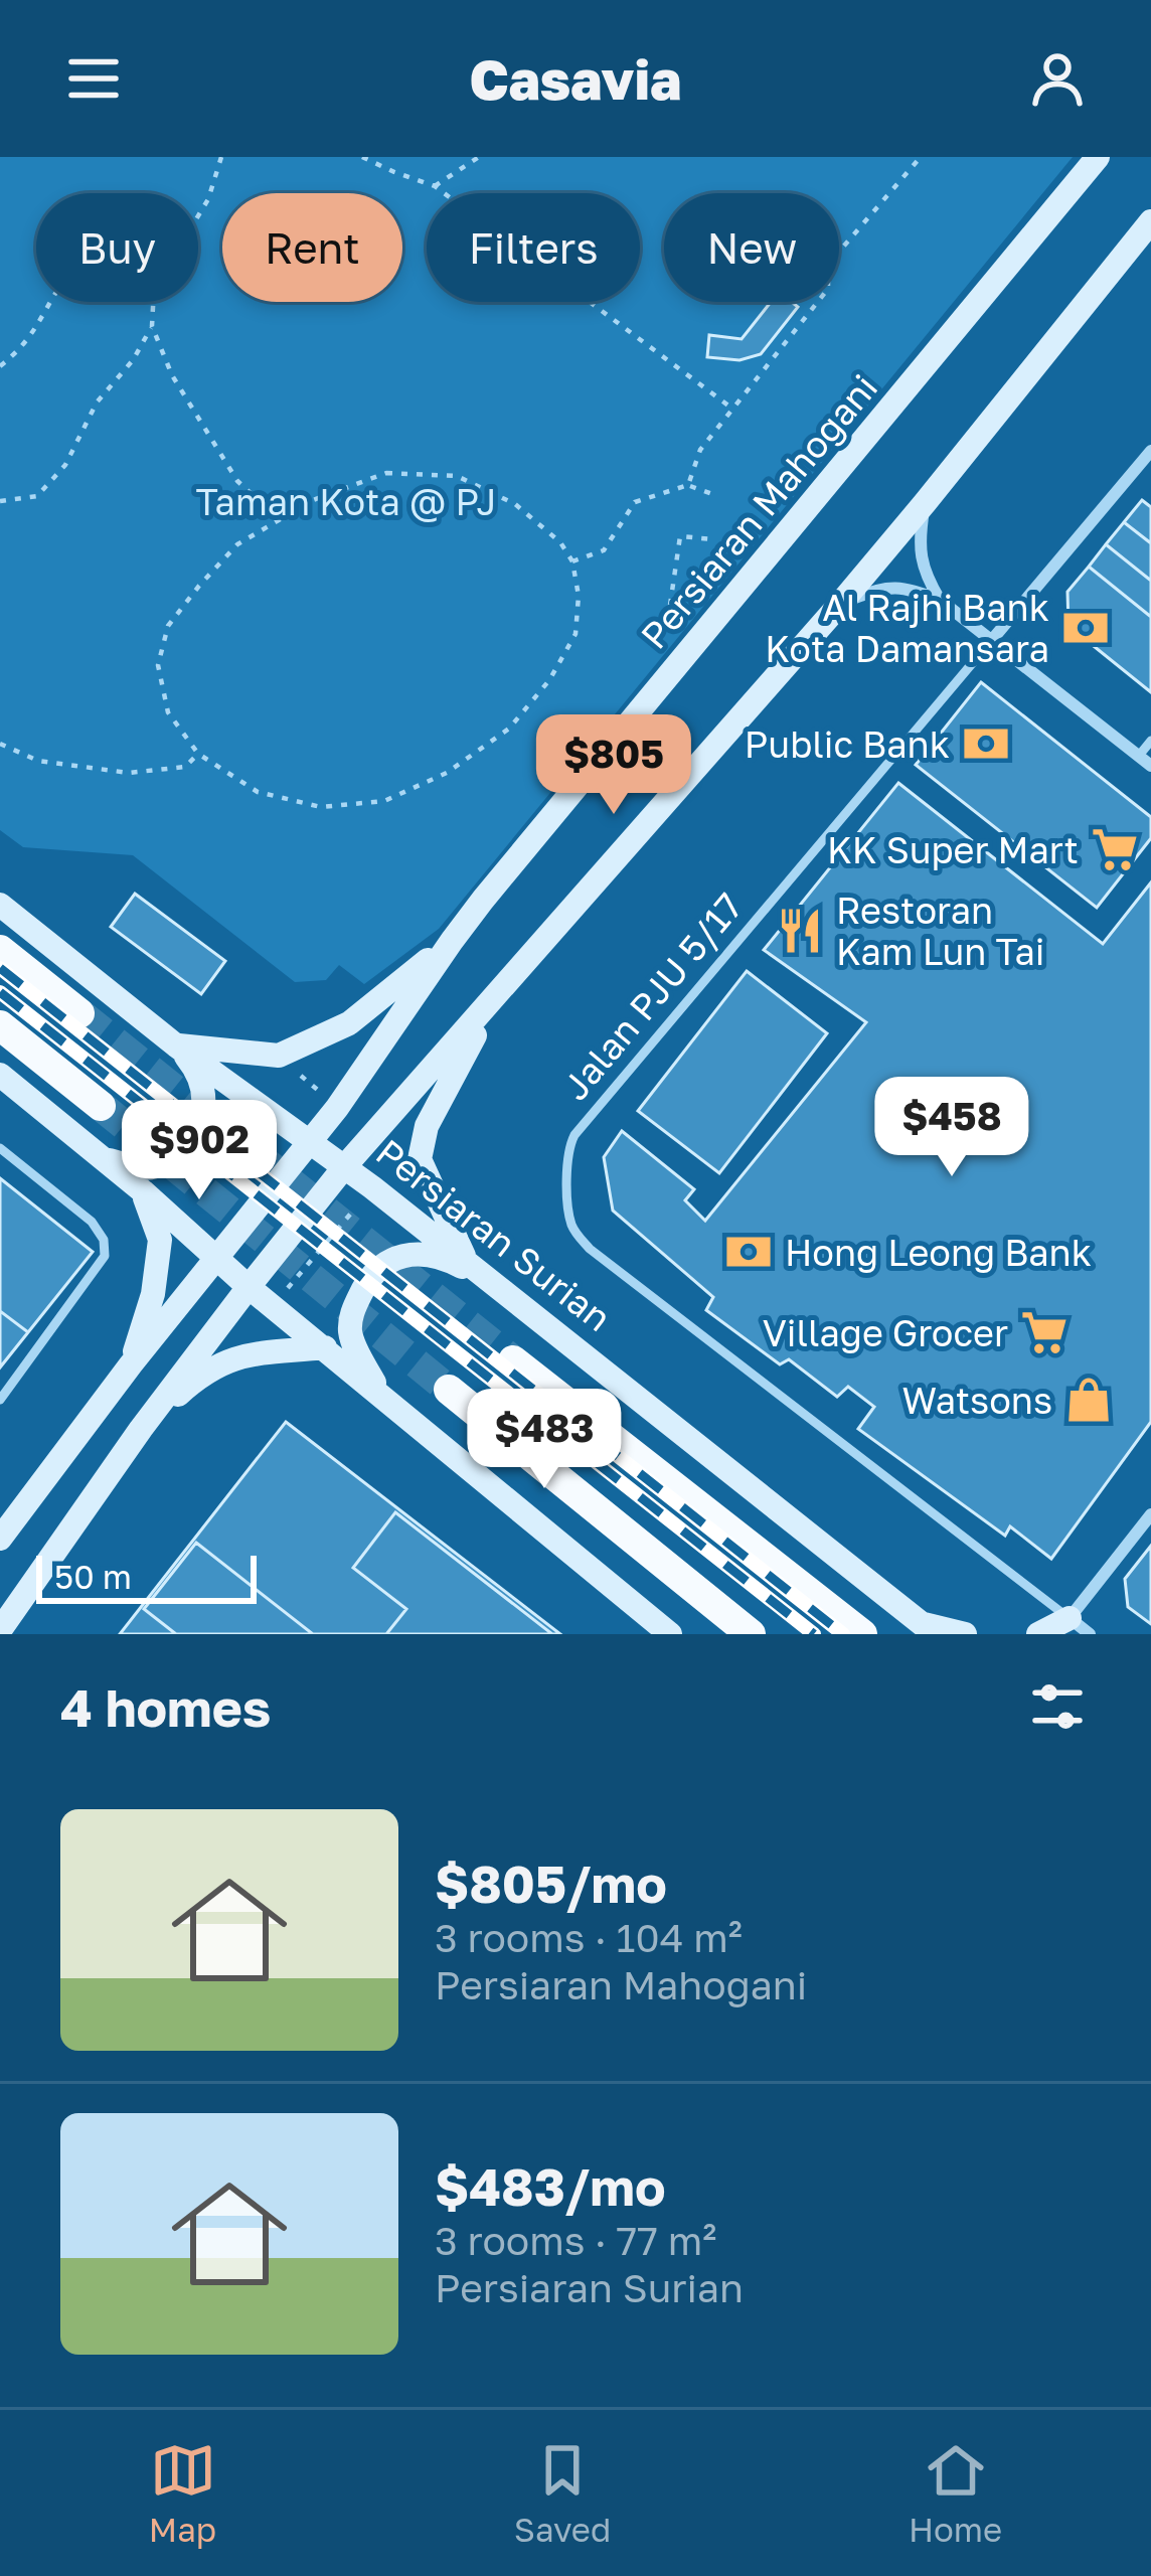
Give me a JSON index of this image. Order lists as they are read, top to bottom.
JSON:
{
  "streets": {
    "main road": ["Persiaran Mahogani", "Persiaran Surian"],
    "street": ["Jalan PJU 5/17"]
  },
  "crossings": [
    ["Persiaran Mahogani", "Persiaran Surian"]
  ],
  "parks": ["Taman Kota @ PJ"],
  "places": {
    "bank": ["Al Rajhi Bank Kota Damansara", "Public Bank", "Hong Leong Bank"],
    "supermarket": ["KK Super Mart", "Village Grocer"],
    "restaurant": ["Restoran Kam Lun Tai"],
    "shop": ["Watsons"]
  },
  "scale_bar": "50 m",
  "page": {
    "header": "Casavia",
    "chip": [
      "Buy",
      "Rent",
      "Filters",
      "New"
    ],
    "price": [
      "$805",
      "$458",
      "$902",
      "$483"
    ],
    "scale": "50 m",
    "heading": "4 homes",
    "list": [
      {
        "name": "$805/mo",
        "note": "3 rooms · 104 m² · Persiaran Mahogani"
      },
      {
        "name": "$483/mo",
        "note": "3 rooms · 77 m² · Persiaran Surian"
      }
    ],
    "tabs": ["Map", "Saved", "Home"]
  }
}
